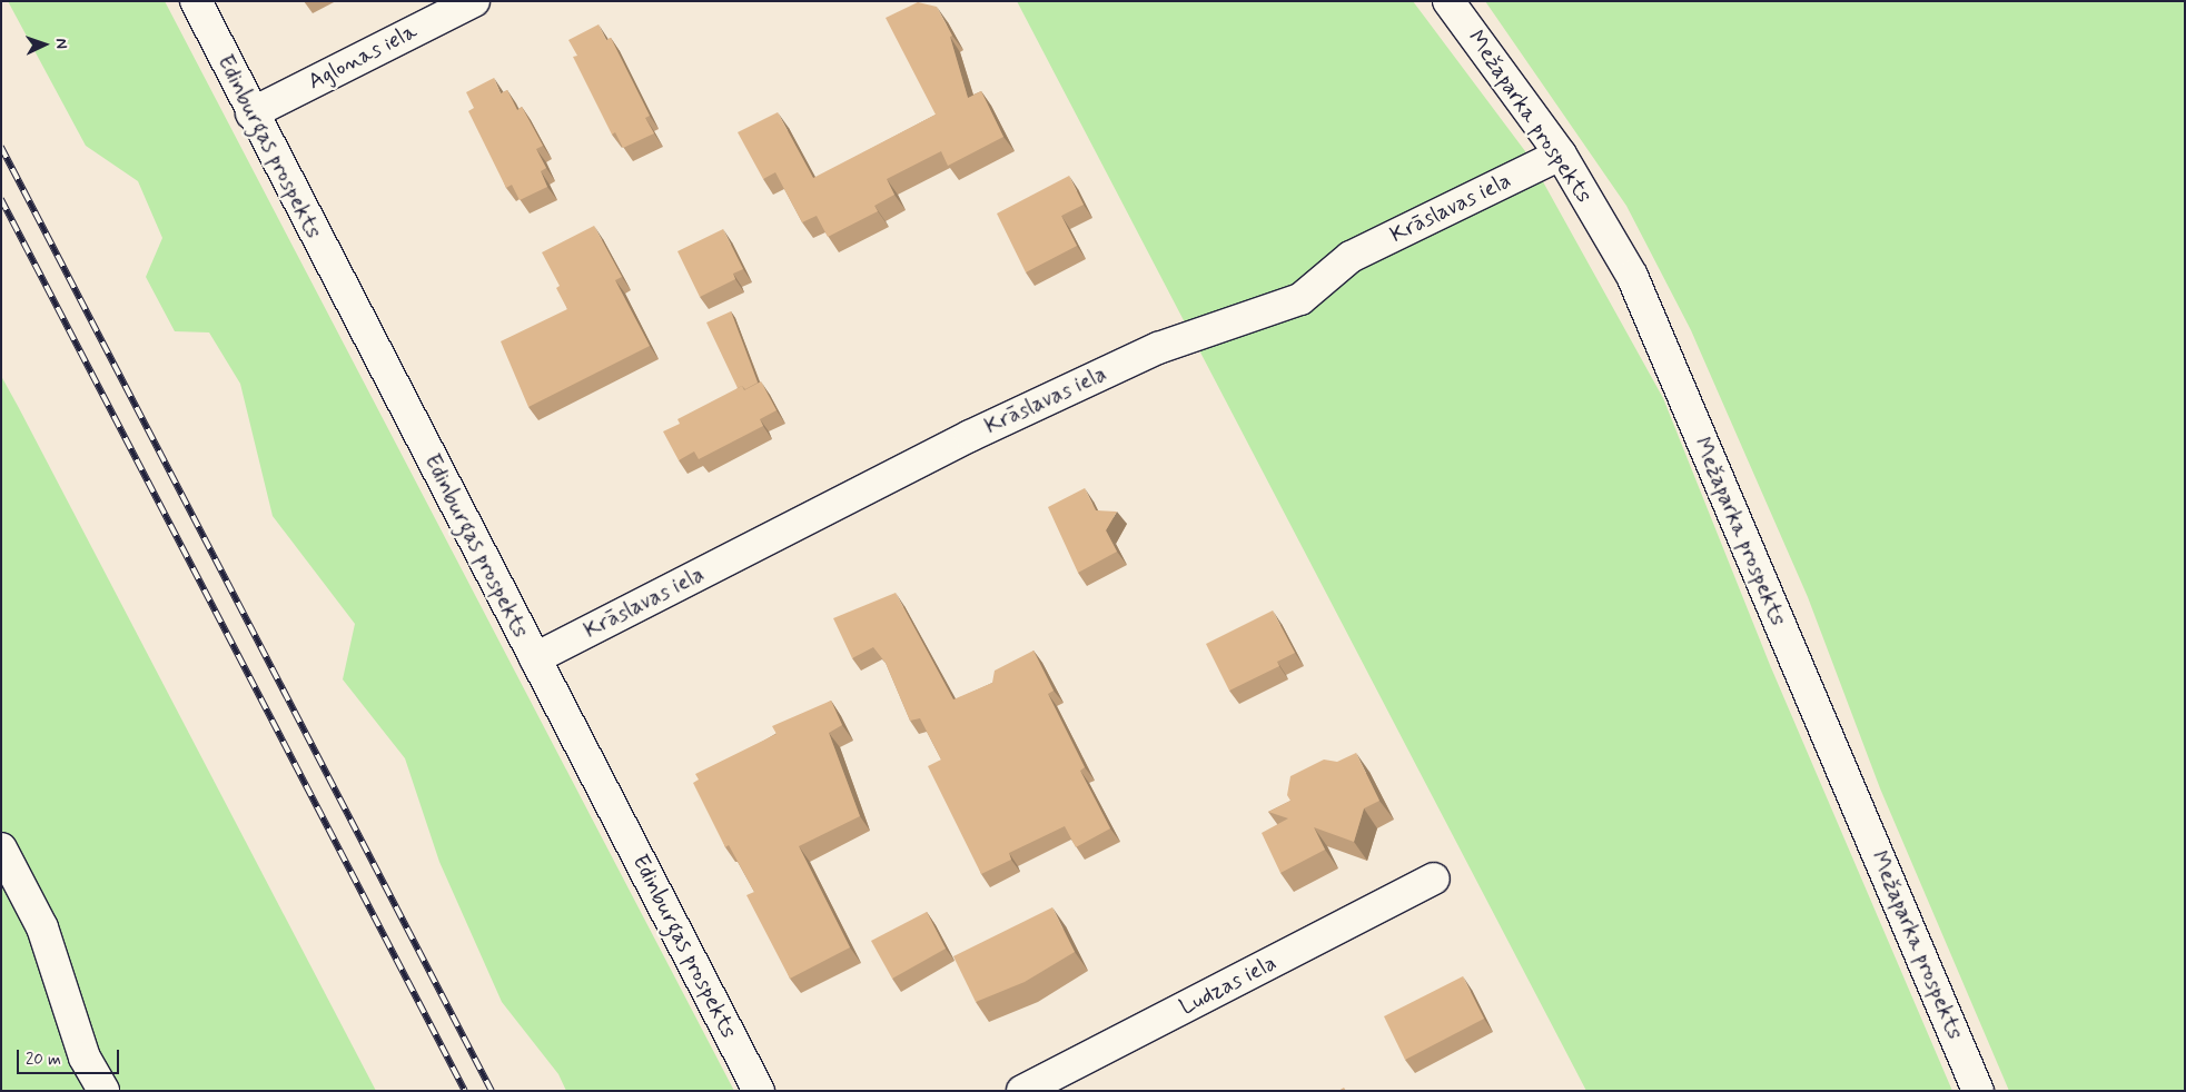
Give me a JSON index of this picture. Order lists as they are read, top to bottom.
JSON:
{
  "streets": {
    "street": [
      "Aglonas iela",
      "Mežaparka prospekts",
      "Edinburgas prospekts",
      "Krāslavas iela",
      "Ludzas iela"
    ]
  },
  "crossings": [
    ["Aglonas iela", "Edinburgas prospekts"],
    ["Mežaparka prospekts", "Krāslavas iela"],
    ["Edinburgas prospekts", "Krāslavas iela"]
  ],
  "scale_bar": "20 m",
  "north": "right"
}
